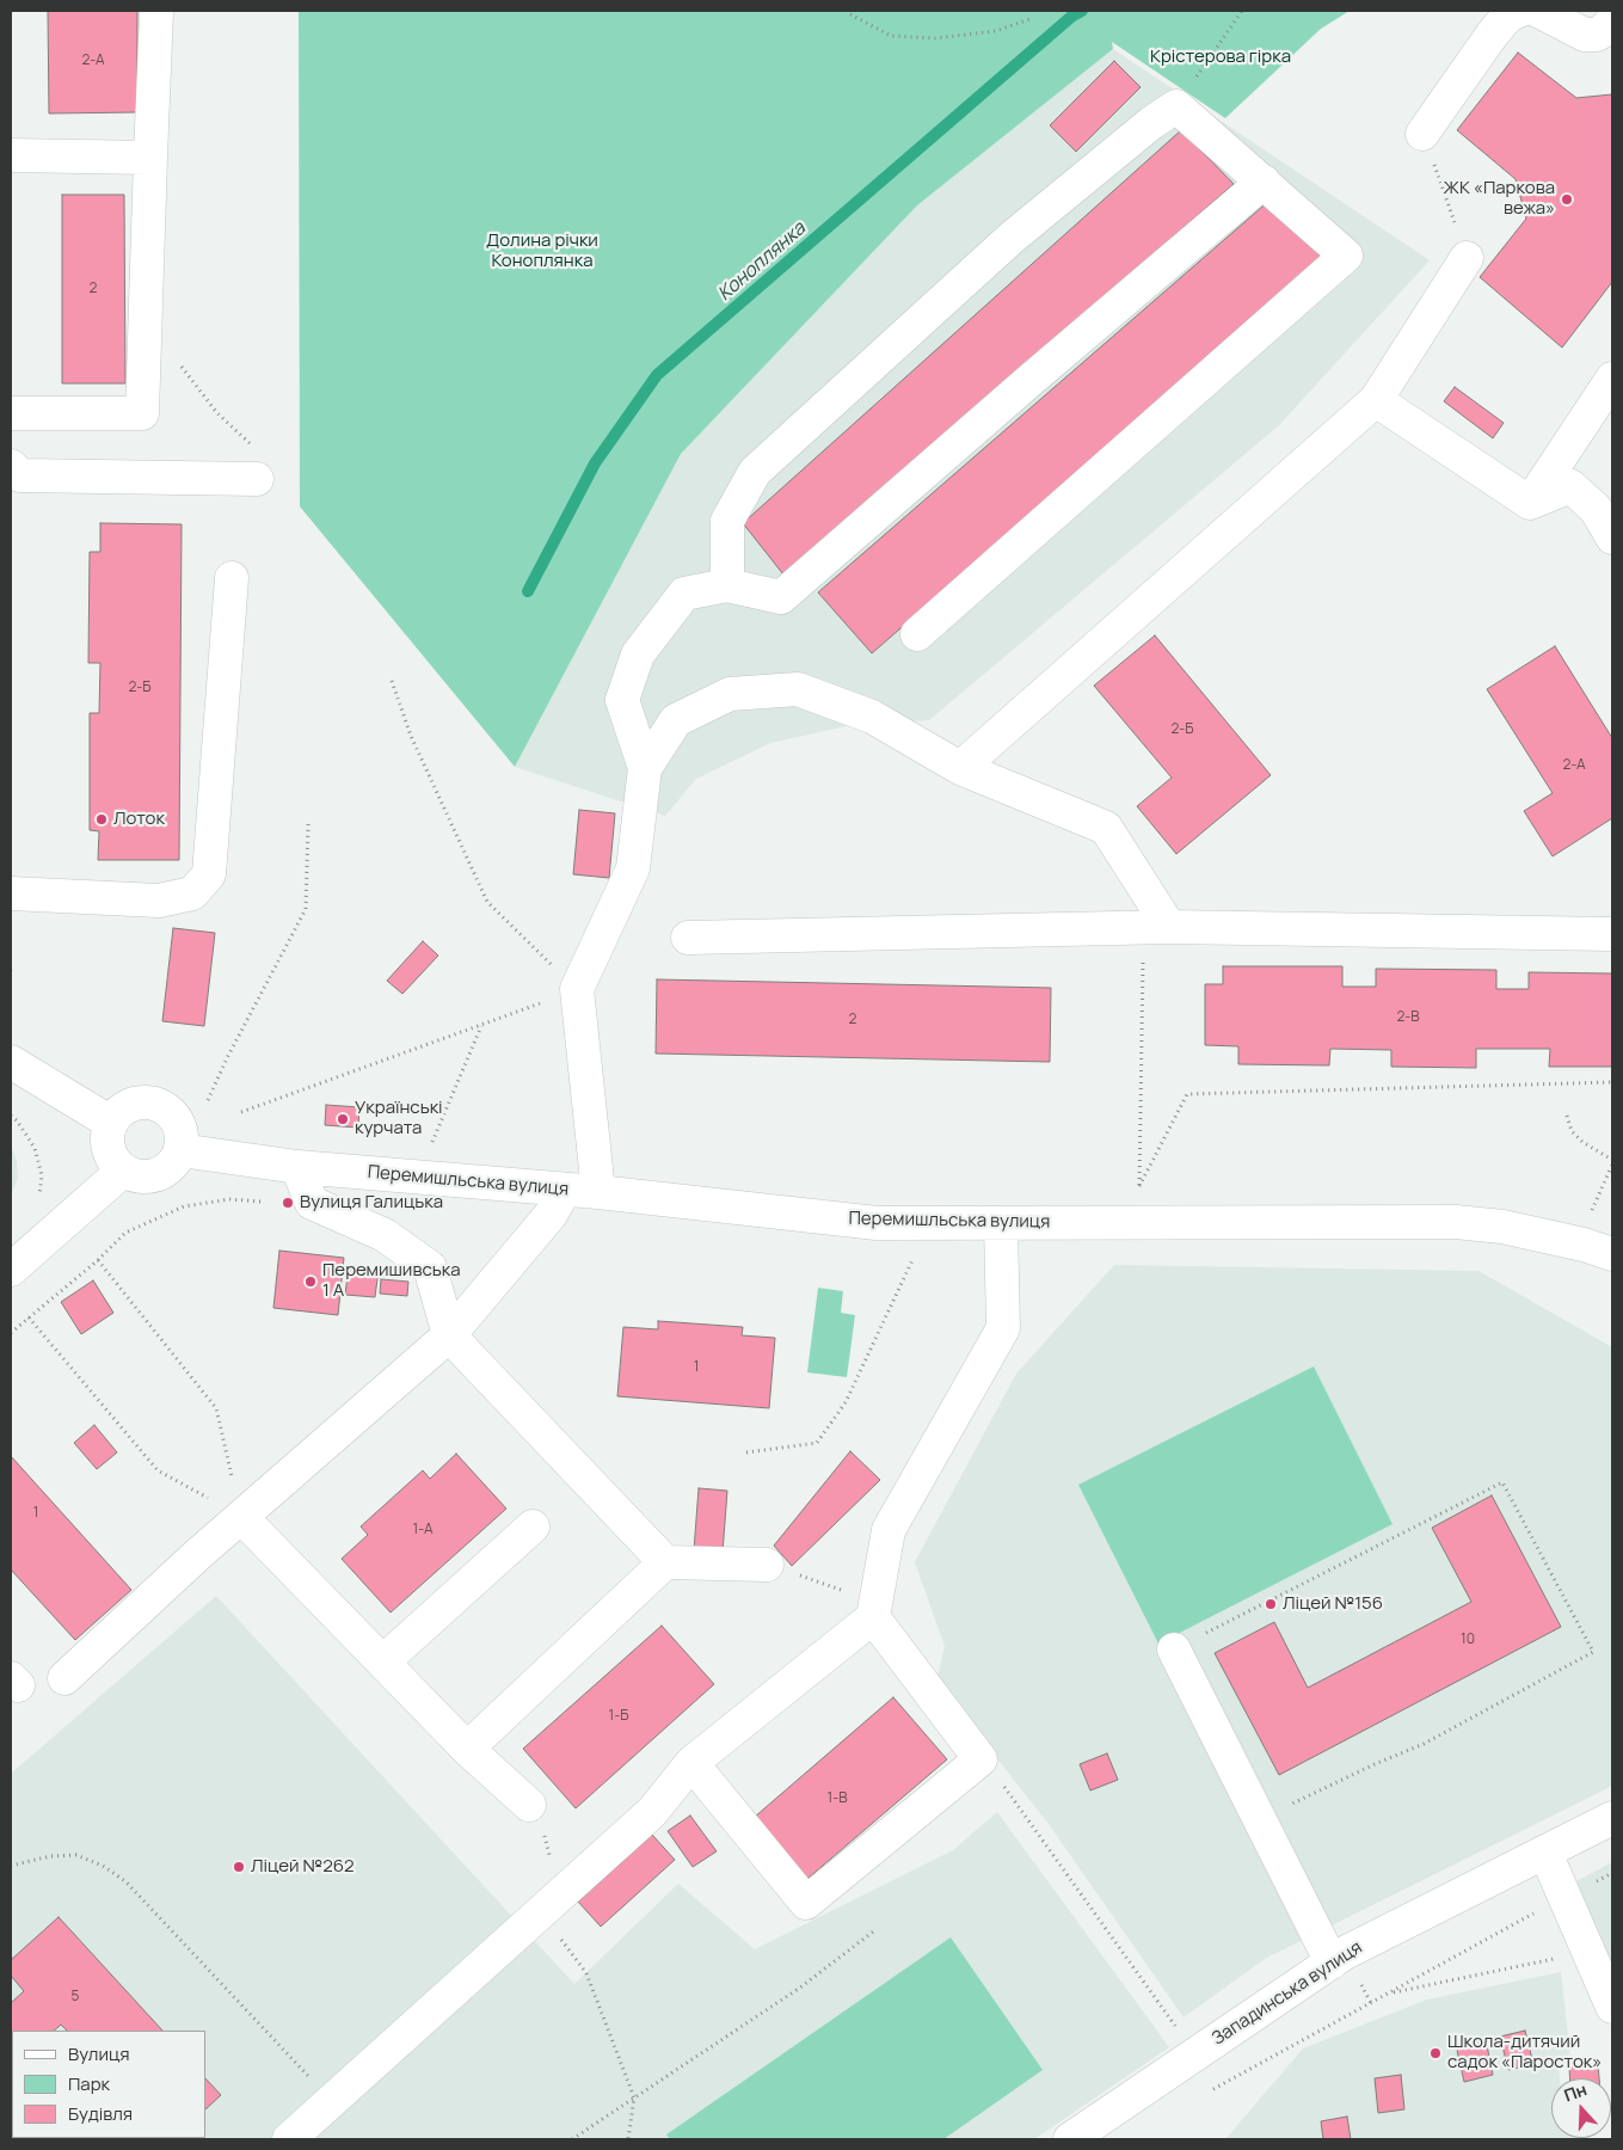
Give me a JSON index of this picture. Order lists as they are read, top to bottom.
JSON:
{
  "streets": {
    "street": ["Перемишльська вулиця", "Западинська вулиця"]
  },
  "water": ["Коноплянка"],
  "parks": ["Крістерова гірка", "Долина річки Коноплянка"],
  "places": [
    "ЖК «Паркова вежа»",
    "Лоток",
    "Українські курчата",
    "Вулиця Галицька",
    "Перемишивська 1 А",
    "Ліцей №156",
    "Ліцей №262",
    "Школа-дитячий садок «Паросток»"
  ],
  "house_numbers": [
    "2-А",
    "2",
    "2-Б",
    "2-Б",
    "2-А",
    "2-В",
    "2",
    "1",
    "1",
    "1-А",
    "10",
    "1-Б",
    "1-В",
    "5"
  ],
  "legend": ["Вулиця", "Парк", "Будівля"],
  "north": "top"
}
